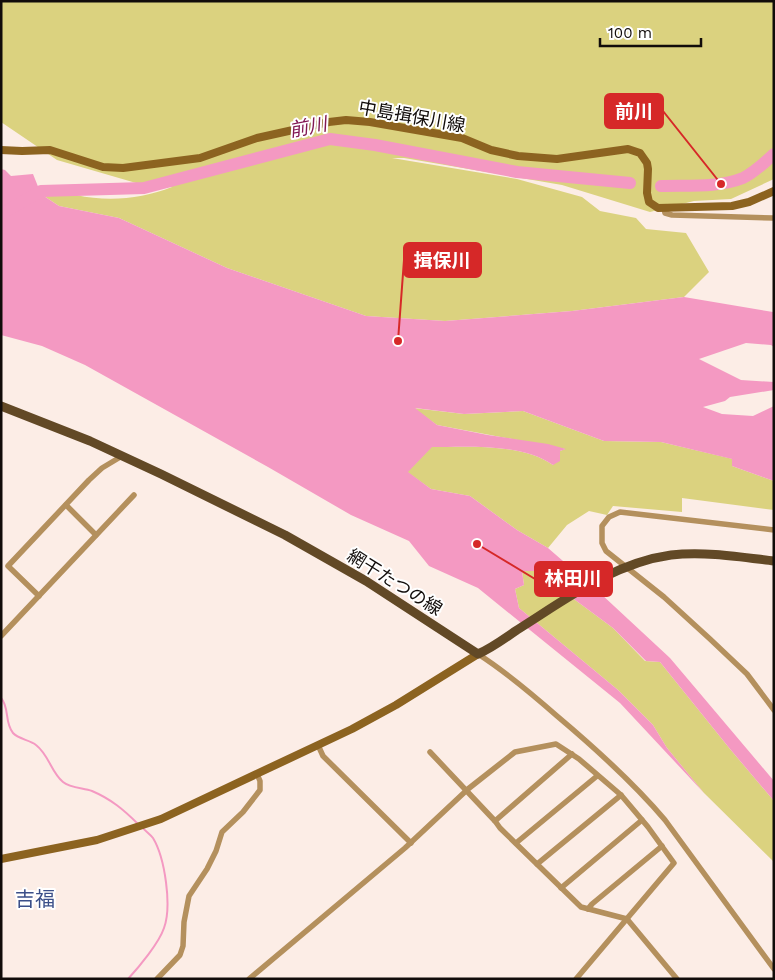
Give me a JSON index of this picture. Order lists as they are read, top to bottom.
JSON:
{
  "streets": {
    "main road": ["中島揖保川線", "網干たつの線"]
  },
  "districts": ["吉福"],
  "water": ["前川"],
  "places": ["前川", "揖保川", "林田川"],
  "scale_bar": "100 m"
}
